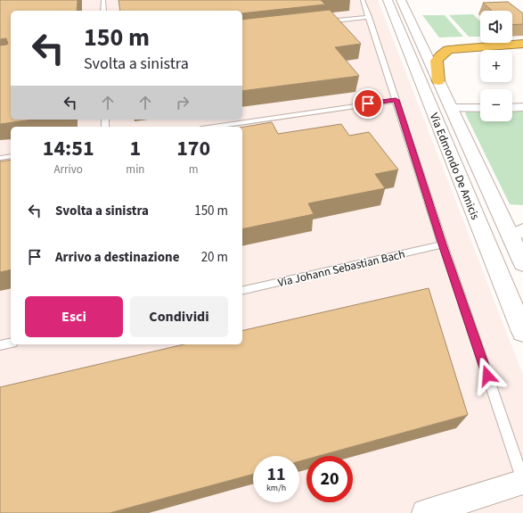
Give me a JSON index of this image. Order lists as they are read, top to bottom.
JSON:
{
  "streets": {
    "main road": ["Via Edmondo De Amicis"],
    "lane": ["Via Johann Sebastian Bach"]
  },
  "page": {
    "map_buttons": ["+", "−"],
    "turn": ["150 m", "Svolta a sinistra"],
    "eta": [
      "14:51",
      "Arrivo",
      "1",
      "min",
      "170",
      "m"
    ],
    "list": [
      {
        "name": "Svolta a sinistra",
        "value": "150 m"
      },
      {
        "name": "Arrivo a destinazione",
        "value": "20 m"
      }
    ],
    "buttons": ["Esci", "Condividi"],
    "speed": "11 km/h",
    "limit": "20"
  }
}
